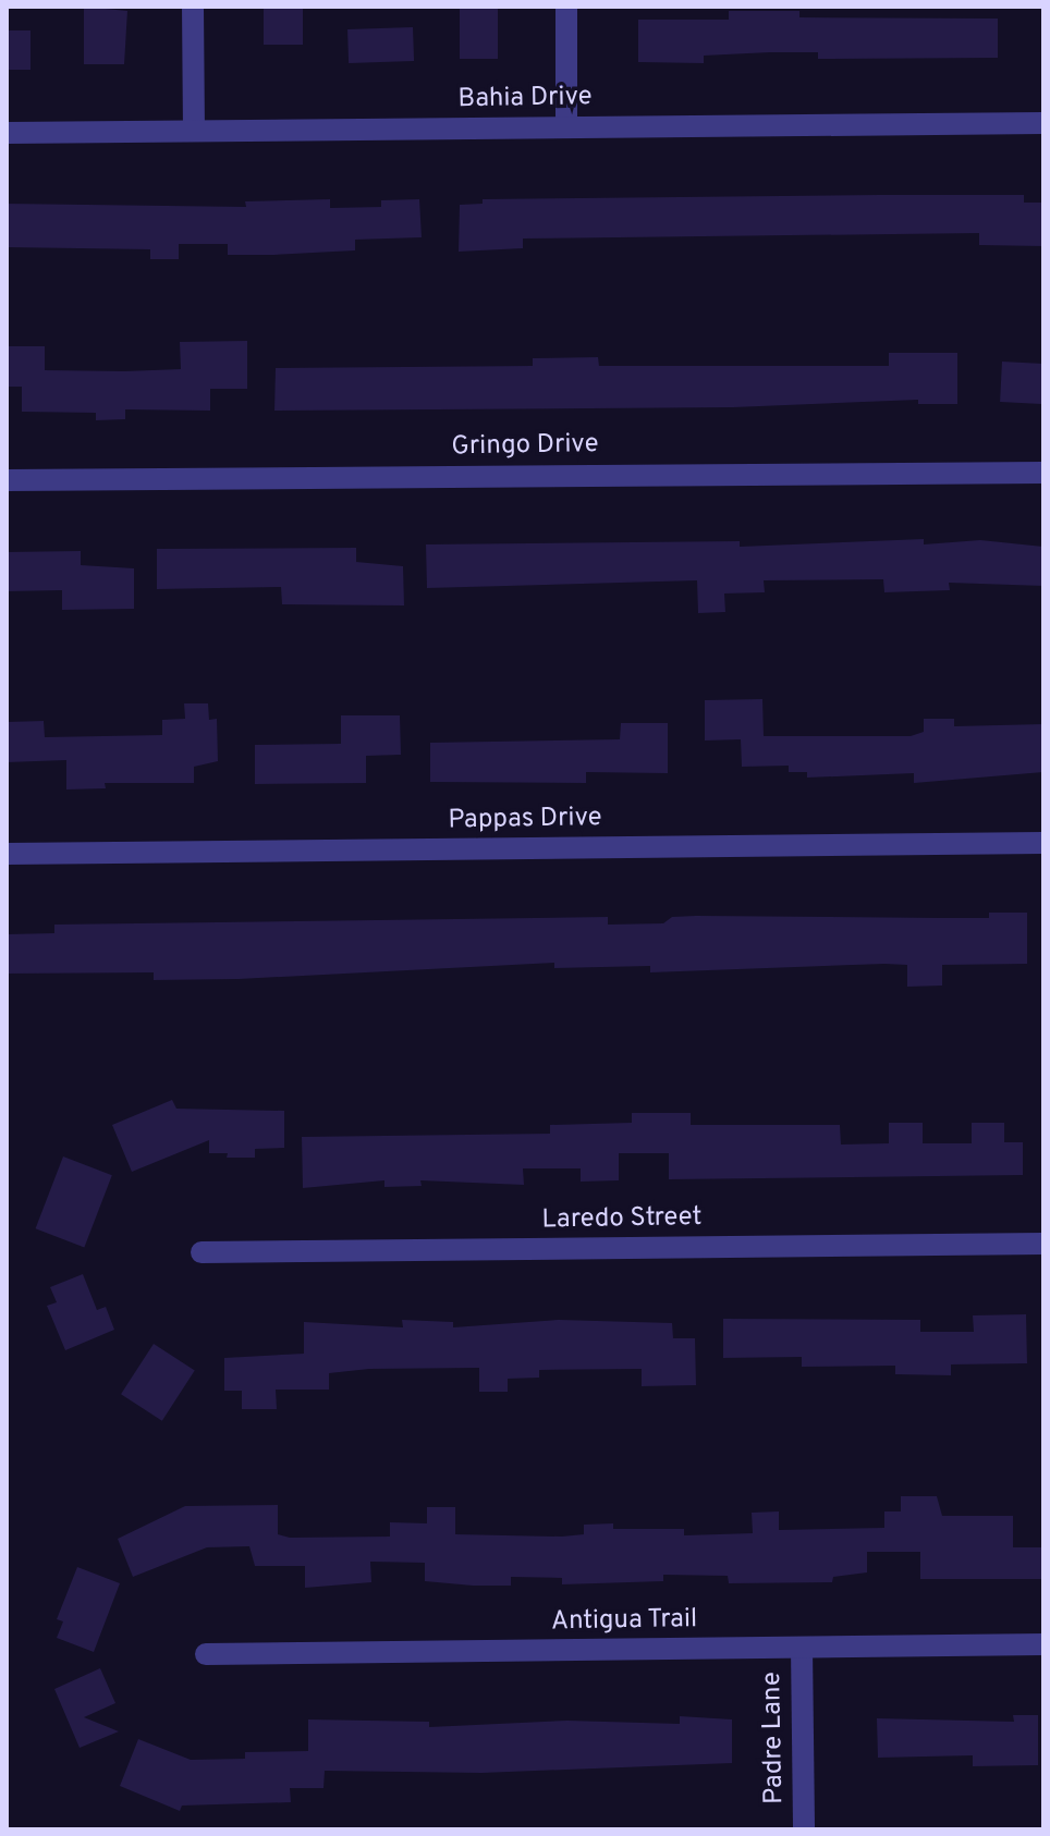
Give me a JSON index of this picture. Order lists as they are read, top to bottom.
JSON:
{
  "streets": {
    "street": [
      "Bahia Drive",
      "Gringo Drive",
      "Pappas Drive",
      "Laredo Street",
      "Antigua Trail",
      "Padre Lane"
    ]
  },
  "crossings": [
    ["Antigua Trail", "Padre Lane"]
  ]
}
